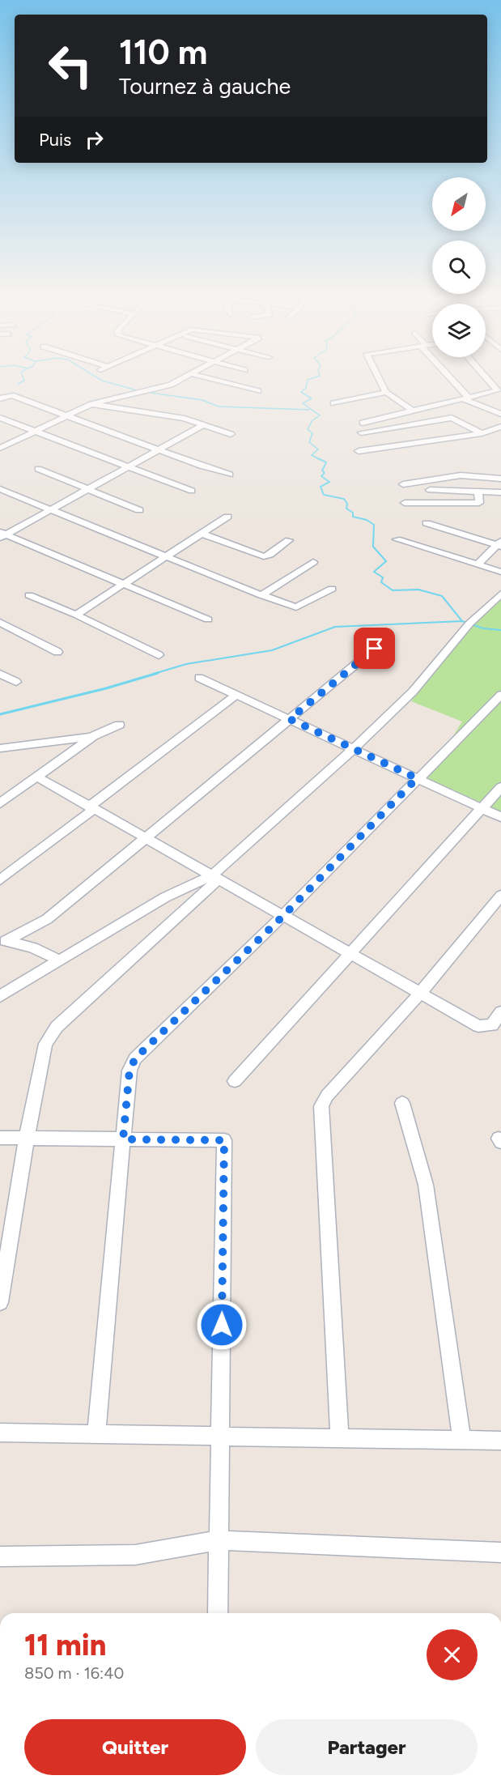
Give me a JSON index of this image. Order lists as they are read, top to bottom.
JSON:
{
  "north": "bottom left",
  "page": {
    "turn": ["110 m", "Tournez à gauche"],
    "then": "Puis",
    "heading": ["11 min", "850 m · 16:40"],
    "buttons": ["Quitter", "Partager"]
  }
}
